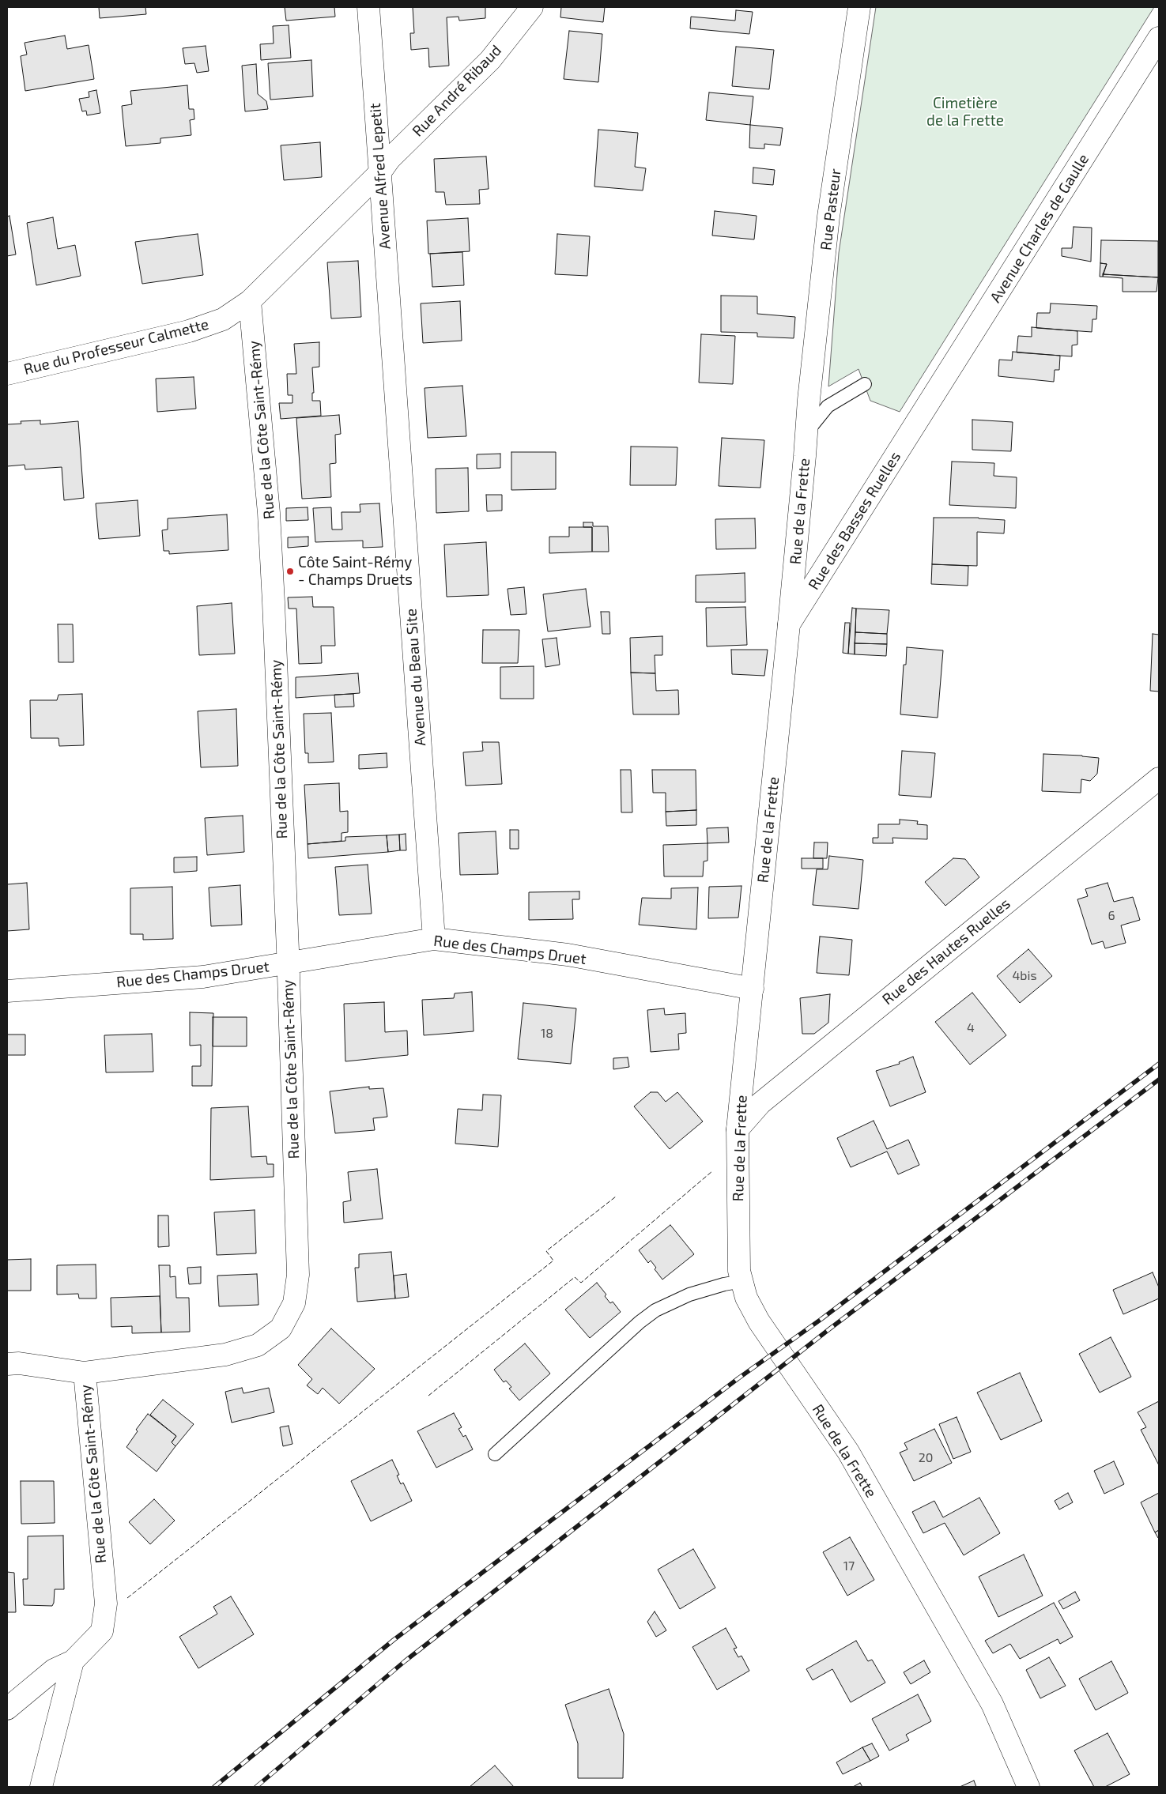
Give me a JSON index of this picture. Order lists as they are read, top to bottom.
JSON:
{
  "streets": {
    "street": [
      "Rue André Ribaud",
      "Avenue Alfred Lepetit",
      "Rue Pasteur",
      "Avenue Charles de Gaulle",
      "Rue du Professeur Calmette",
      "Rue de la Côte Saint-Rémy",
      "Rue de la Frette",
      "Rue des Basses Ruelles",
      "Avenue du Beau Site",
      "Rue des Champs Druet",
      "Rue des Hautes Ruelles"
    ]
  },
  "crossings": [
    ["Rue André Ribaud", "Avenue Alfred Lepetit"],
    ["Rue André Ribaud", "Rue du Professeur Calmette"],
    ["Avenue Alfred Lepetit", "Rue du Professeur Calmette"],
    ["Avenue Alfred Lepetit", "Avenue du Beau Site"],
    ["Rue Pasteur", "Rue de la Frette"],
    ["Avenue Charles de Gaulle", "Rue des Basses Ruelles"],
    ["Rue du Professeur Calmette", "Rue de la Côte Saint-Rémy"],
    ["Rue de la Côte Saint-Rémy", "Rue des Champs Druet"],
    ["Rue de la Frette", "Rue des Basses Ruelles"],
    ["Rue de la Frette", "Rue des Champs Druet"],
    ["Rue de la Frette", "Rue des Hautes Ruelles"],
    ["Avenue du Beau Site", "Rue des Champs Druet"]
  ],
  "parks": ["Cimetière de la Frette"],
  "places": ["Côte Saint-Rémy - Champs Druets"],
  "house_numbers": [
    "6",
    "4bis",
    "4",
    "18",
    "20",
    "17"
  ]
}
